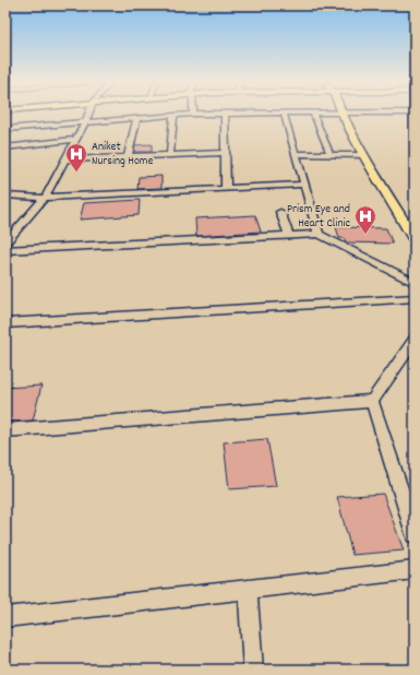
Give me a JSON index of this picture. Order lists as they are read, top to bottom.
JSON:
{
  "places": {
    "hospital": ["Aniket Nursing Home", "Prism Eye and Heart Clinic"]
  }
}
